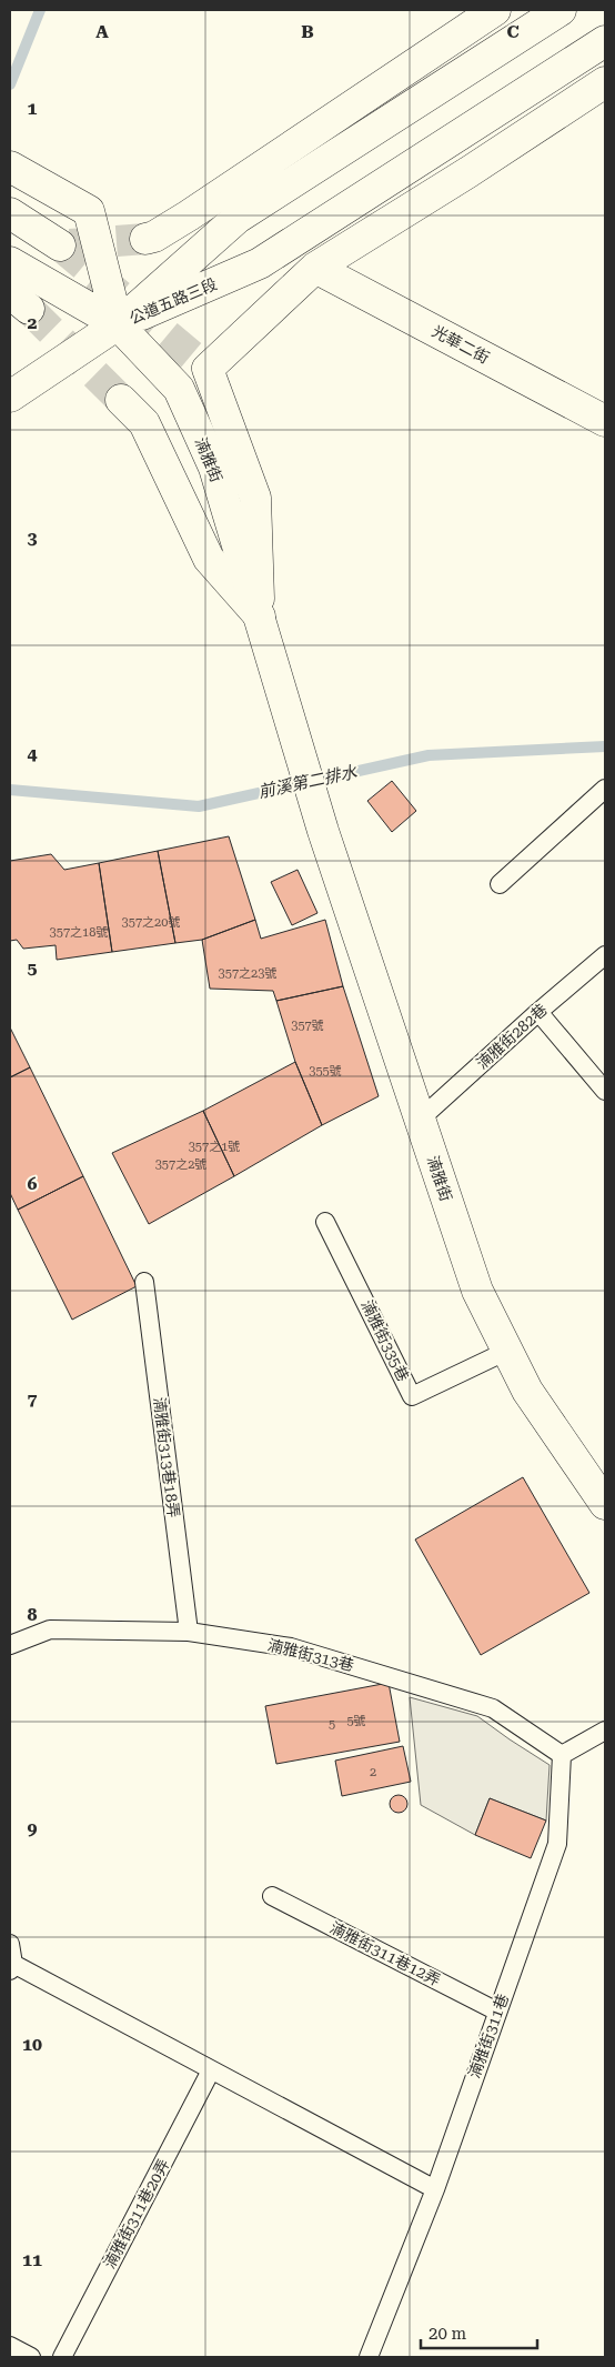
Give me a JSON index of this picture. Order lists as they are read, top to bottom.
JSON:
{
  "streets": {
    "street": ["公道五路三段", "光華二街", "湳雅街"],
    "lane": [
      "湳雅街282巷",
      "湳雅街335巷",
      "湳雅街313巷18弄",
      "湳雅街313巷",
      "湳雅街311巷12弄",
      "湳雅街311巷",
      "湳雅街311巷20弄"
    ]
  },
  "crossings": [
    ["公道五路三段", "湳雅街"],
    ["光華二街", "湳雅街"],
    ["湳雅街", "湳雅街282巷"],
    ["湳雅街", "湳雅街335巷"],
    ["湳雅街313巷18弄", "湳雅街313巷"],
    ["湳雅街313巷", "湳雅街311巷"],
    ["湳雅街311巷12弄", "湳雅街311巷"]
  ],
  "water": ["前溪第二排水"],
  "house_numbers": [
    "357之20號",
    "357之18號",
    "357之23號",
    "357號",
    "355號",
    "357之1號",
    "357之2號",
    "5號",
    "5",
    "2"
  ],
  "scale_bar": "20 m",
  "grid": {
    "columns": ["A", "B", "C"],
    "rows": [
      "1",
      "2",
      "3",
      "4",
      "5",
      "6",
      "7",
      "8",
      "9",
      "10",
      "11"
    ]
  }
}
